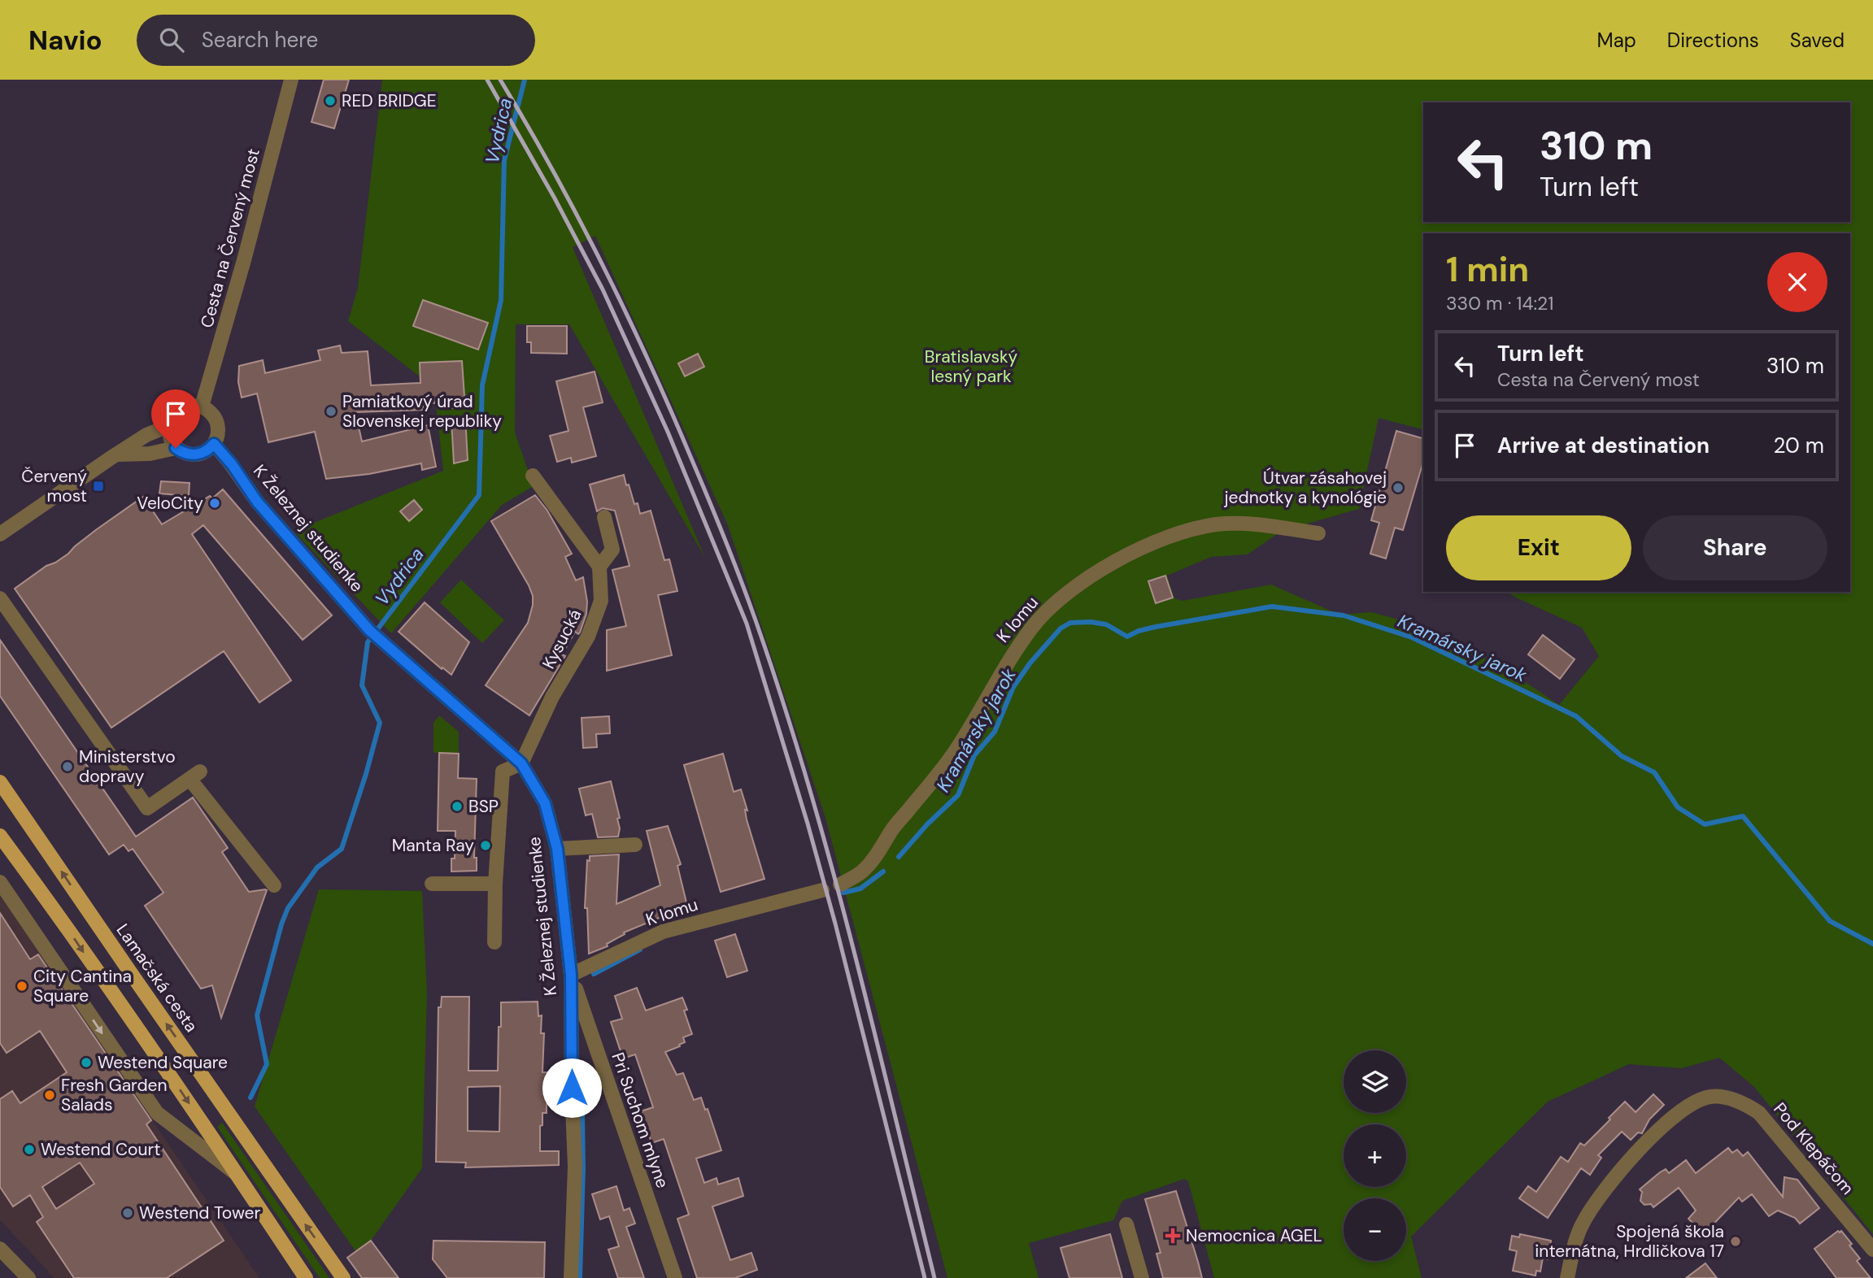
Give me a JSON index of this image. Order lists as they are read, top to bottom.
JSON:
{
  "streets": {
    "main road": ["Lamačská cesta"],
    "street": [
      "Cesta na Červený most",
      "K Železnej studienke",
      "K lomu",
      "Kysucká",
      "Pri Suchom mlyne",
      "Pod Klepáčom"
    ]
  },
  "crossings": [
    ["Cesta na Červený most", "K Železnej studienke"],
    ["K Železnej studienke", "K lomu"],
    ["K Železnej studienke", "Kysucká"],
    ["K Železnej studienke", "Pri Suchom mlyne"],
    ["K lomu", "Pri Suchom mlyne"]
  ],
  "water": ["Vydrica", "Kramársky jarok"],
  "parks": ["Bratislavský lesný park"],
  "places": {
    "other": [
      "RED BRIDGE",
      "Pamiatkový úrad Slovenskej republiky",
      "Útvar zásahovej jednotky a kynológie",
      "VeloCity",
      "Ministerstvo dopravy",
      "BSP",
      "Manta Ray",
      "City Cantina Square",
      "Westend Square",
      "Fresh Garden Salads",
      "Westend Court",
      "Westend Tower",
      "Spojená škola internátna, Hrdličkova 17"
    ],
    "transit": ["Červený most"],
    "health": ["Nemocnica AGEL"]
  },
  "page": {
    "header": "Navio",
    "search": "Search here",
    "nav": ["Map", "Directions", "Saved"],
    "turn": ["310 m", "Turn left"],
    "heading": ["1 min", "330 m · 14:21"],
    "list": [
      {
        "name": "Turn left",
        "note": "Cesta na Červený most",
        "value": "310 m"
      },
      {
        "name": "Arrive at destination",
        "value": "20 m"
      }
    ],
    "buttons": ["Exit", "Share"],
    "map_buttons": ["+", "−"]
  }
}
